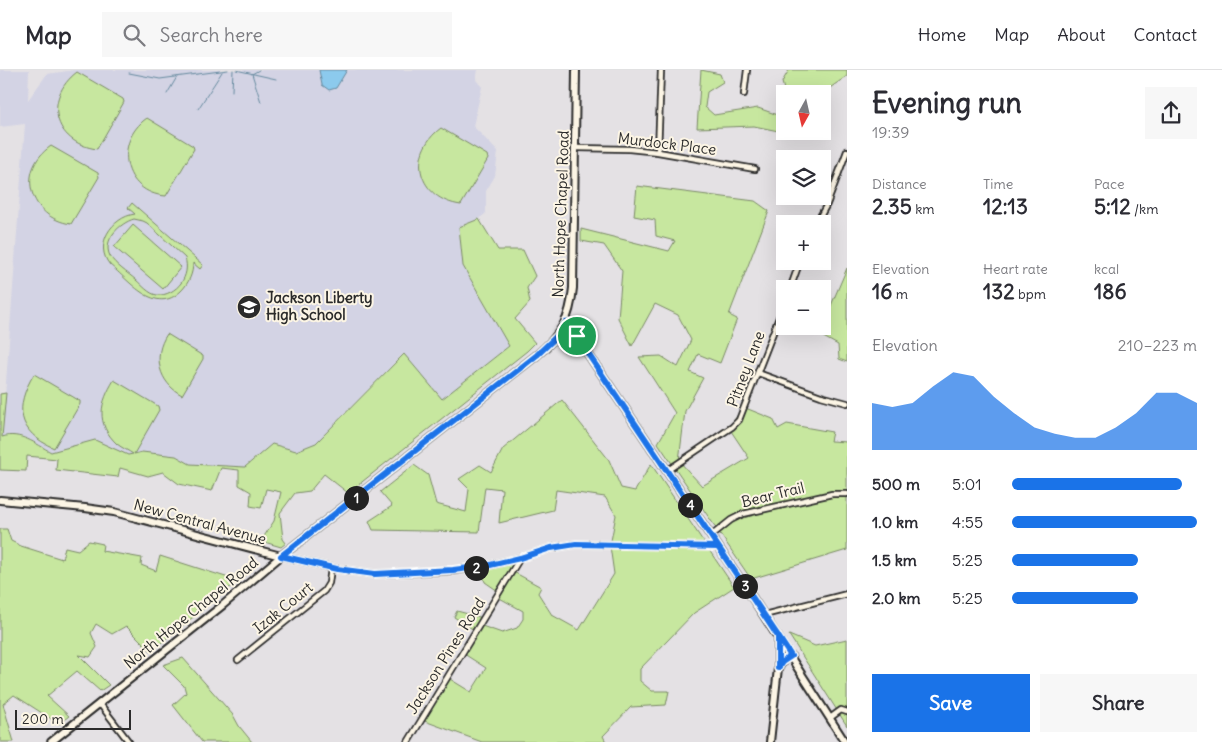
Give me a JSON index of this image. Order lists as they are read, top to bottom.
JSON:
{
  "streets": {
    "main road": ["North Hope Chapel Road", "New Central Avenue"],
    "street": [
      "Murdock Place",
      "Pitney Lane",
      "Bear Trail",
      "Izak Court",
      "Jackson Pines Road"
    ]
  },
  "crossings": [
    ["Murdock Place", "North Hope Chapel Road"],
    ["North Hope Chapel Road", "New Central Avenue"],
    ["New Central Avenue", "Izak Court"],
    ["New Central Avenue", "Jackson Pines Road"]
  ],
  "places": {
    "school or university": ["Jackson Liberty High School"]
  },
  "scale_bar": "200 m",
  "north": "bottom",
  "page": {
    "header": "Map",
    "search": "Search here",
    "nav": [
      "Home",
      "Map",
      "About",
      "Contact"
    ],
    "heading": ["Evening run", "19:39"],
    "map_buttons": ["+", "−"],
    "stats": [
      ["Distance", "2.35 km"],
      ["Time", "12:13"],
      ["Pace", "5:12 /km"],
      ["Elevation", "16 m"],
      ["Heart rate", "132 bpm"],
      ["kcal", "186"]
    ],
    "chart": ["Elevation", "210–223 m"],
    "list": [
      {
        "name": "500 m",
        "note": "5:01"
      },
      {
        "name": "1.0 km",
        "note": "4:55"
      },
      {
        "name": "1.5 km",
        "note": "5:25"
      },
      {
        "name": "2.0 km",
        "note": "5:25"
      }
    ],
    "pins": [
      "1",
      "4",
      "2",
      "3"
    ],
    "buttons": ["Save", "Share"],
    "scale": "200 m"
  }
}
